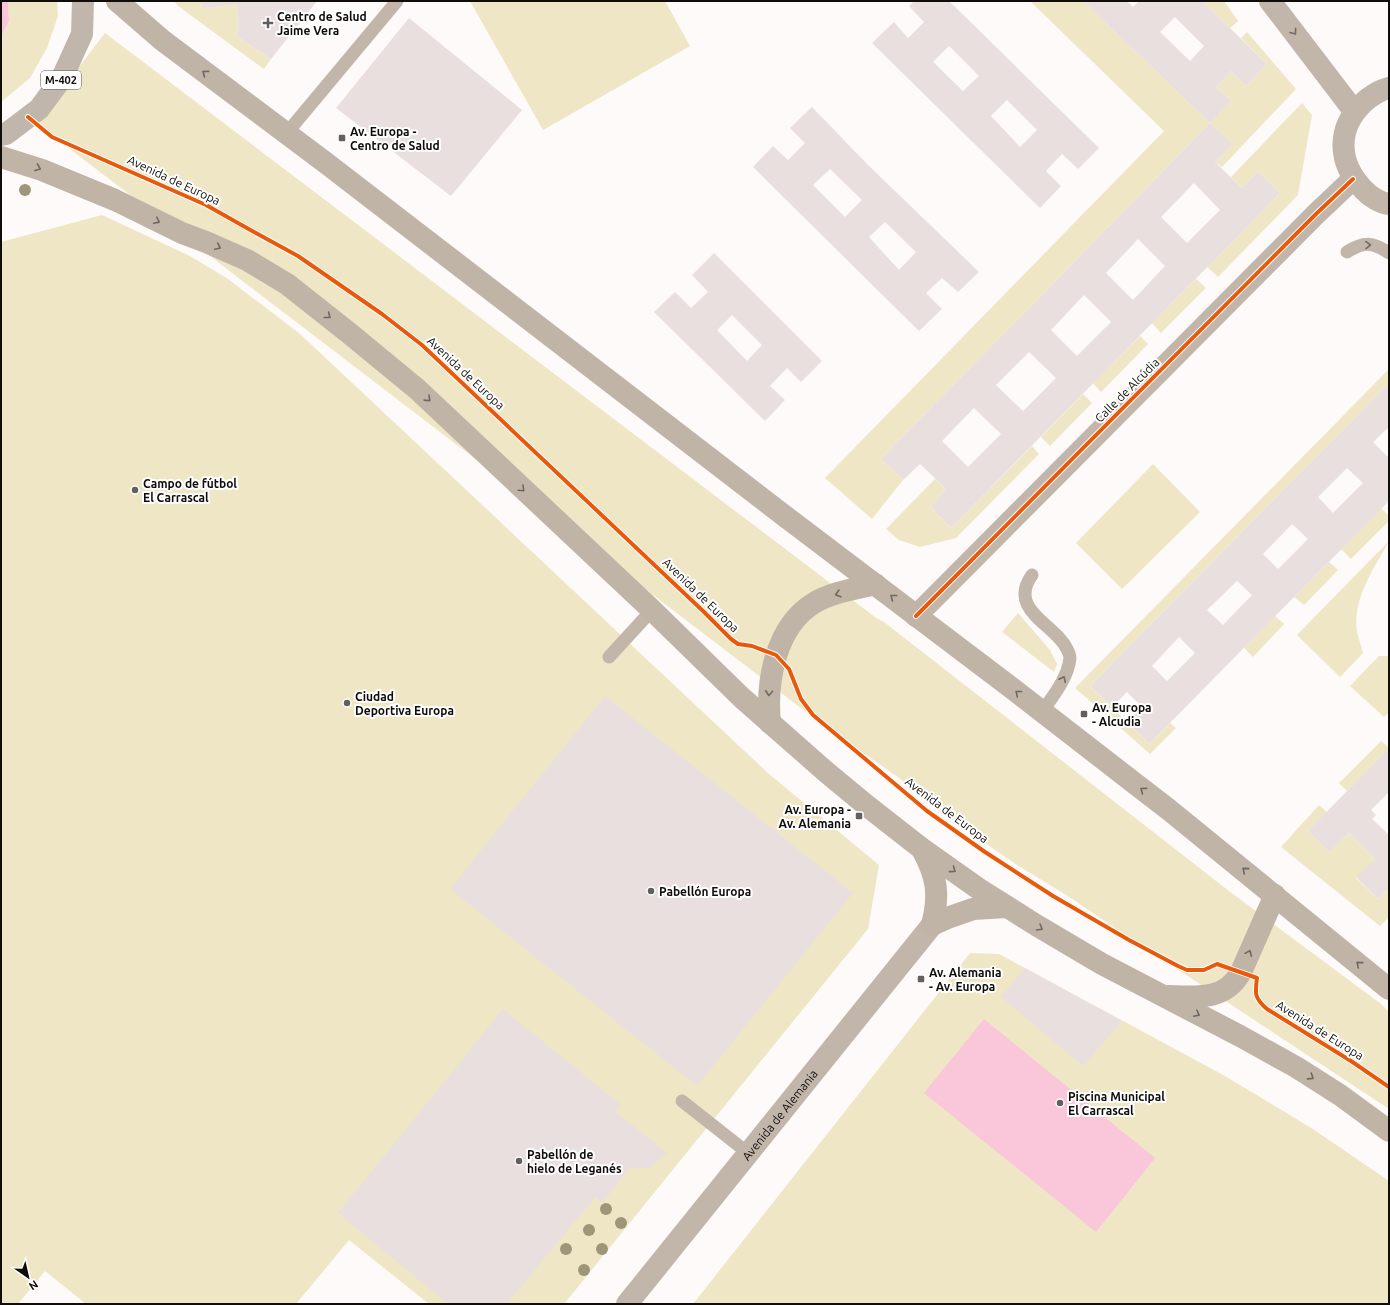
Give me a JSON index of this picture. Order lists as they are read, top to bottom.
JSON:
{
  "streets": {
    "highway": ["M-402"],
    "street": ["Calle de Alcúdia", "Avenida de Alemania"],
    "cycle path": ["Avenida de Europa"]
  },
  "places": {
    "health": ["Centro de Salud Jaime Vera"],
    "transit": [
      "Av. Europa - Centro de Salud",
      "Av. Europa - Alcudia",
      "Av. Europa - Av. Alemania",
      "Av. Alemania - Av. Europa"
    ],
    "other": [
      "Campo de fútbol El Carrascal",
      "Ciudad Deportiva Europa",
      "Pabellón Europa",
      "Piscina Municipal El Carrascal",
      "Pabellón de hielo de Leganés"
    ]
  },
  "north": "bottom right"
}
